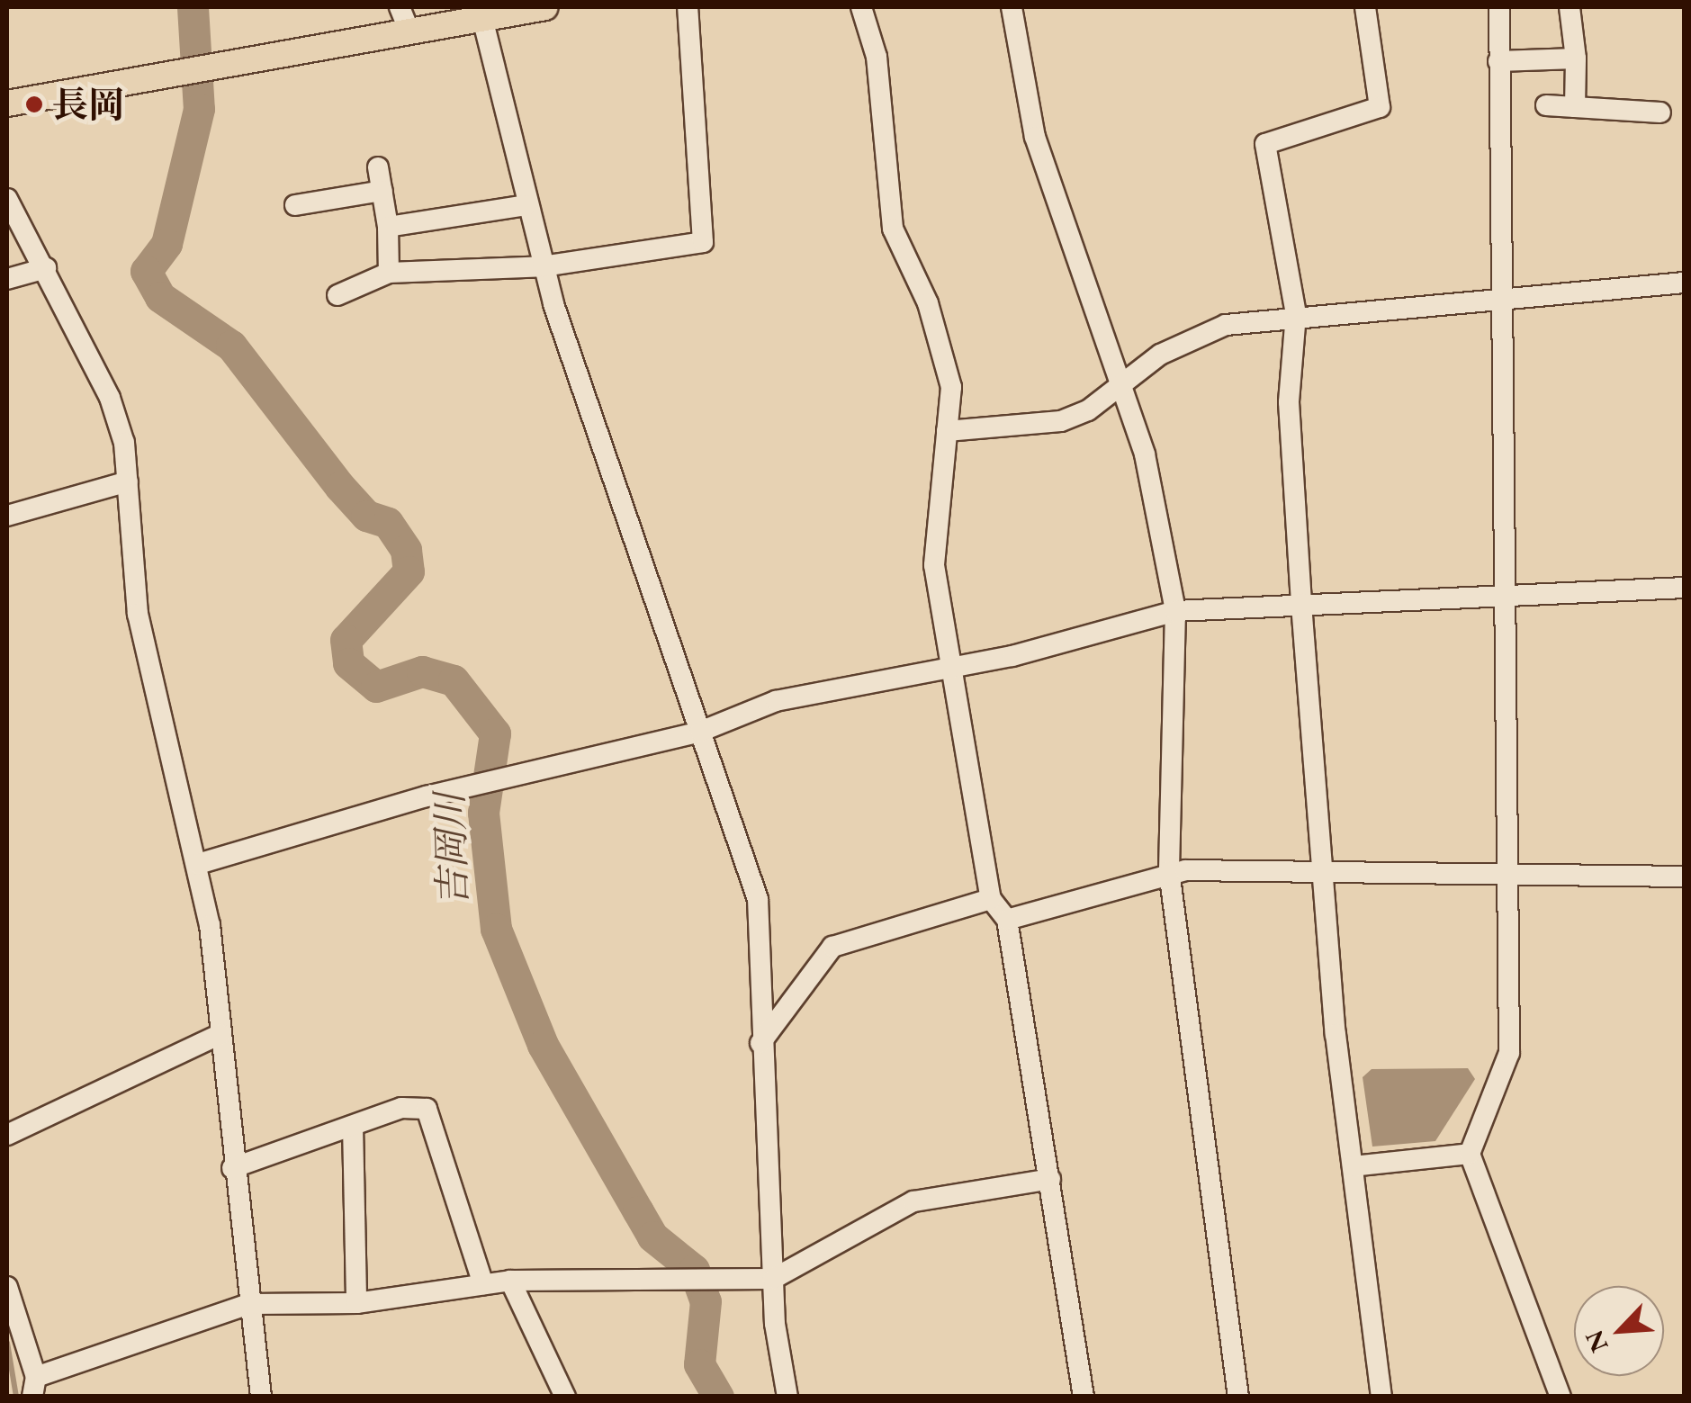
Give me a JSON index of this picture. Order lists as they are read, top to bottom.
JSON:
{
  "water": ["吉岡川"],
  "places": ["長岡"],
  "north": "bottom left"
}
